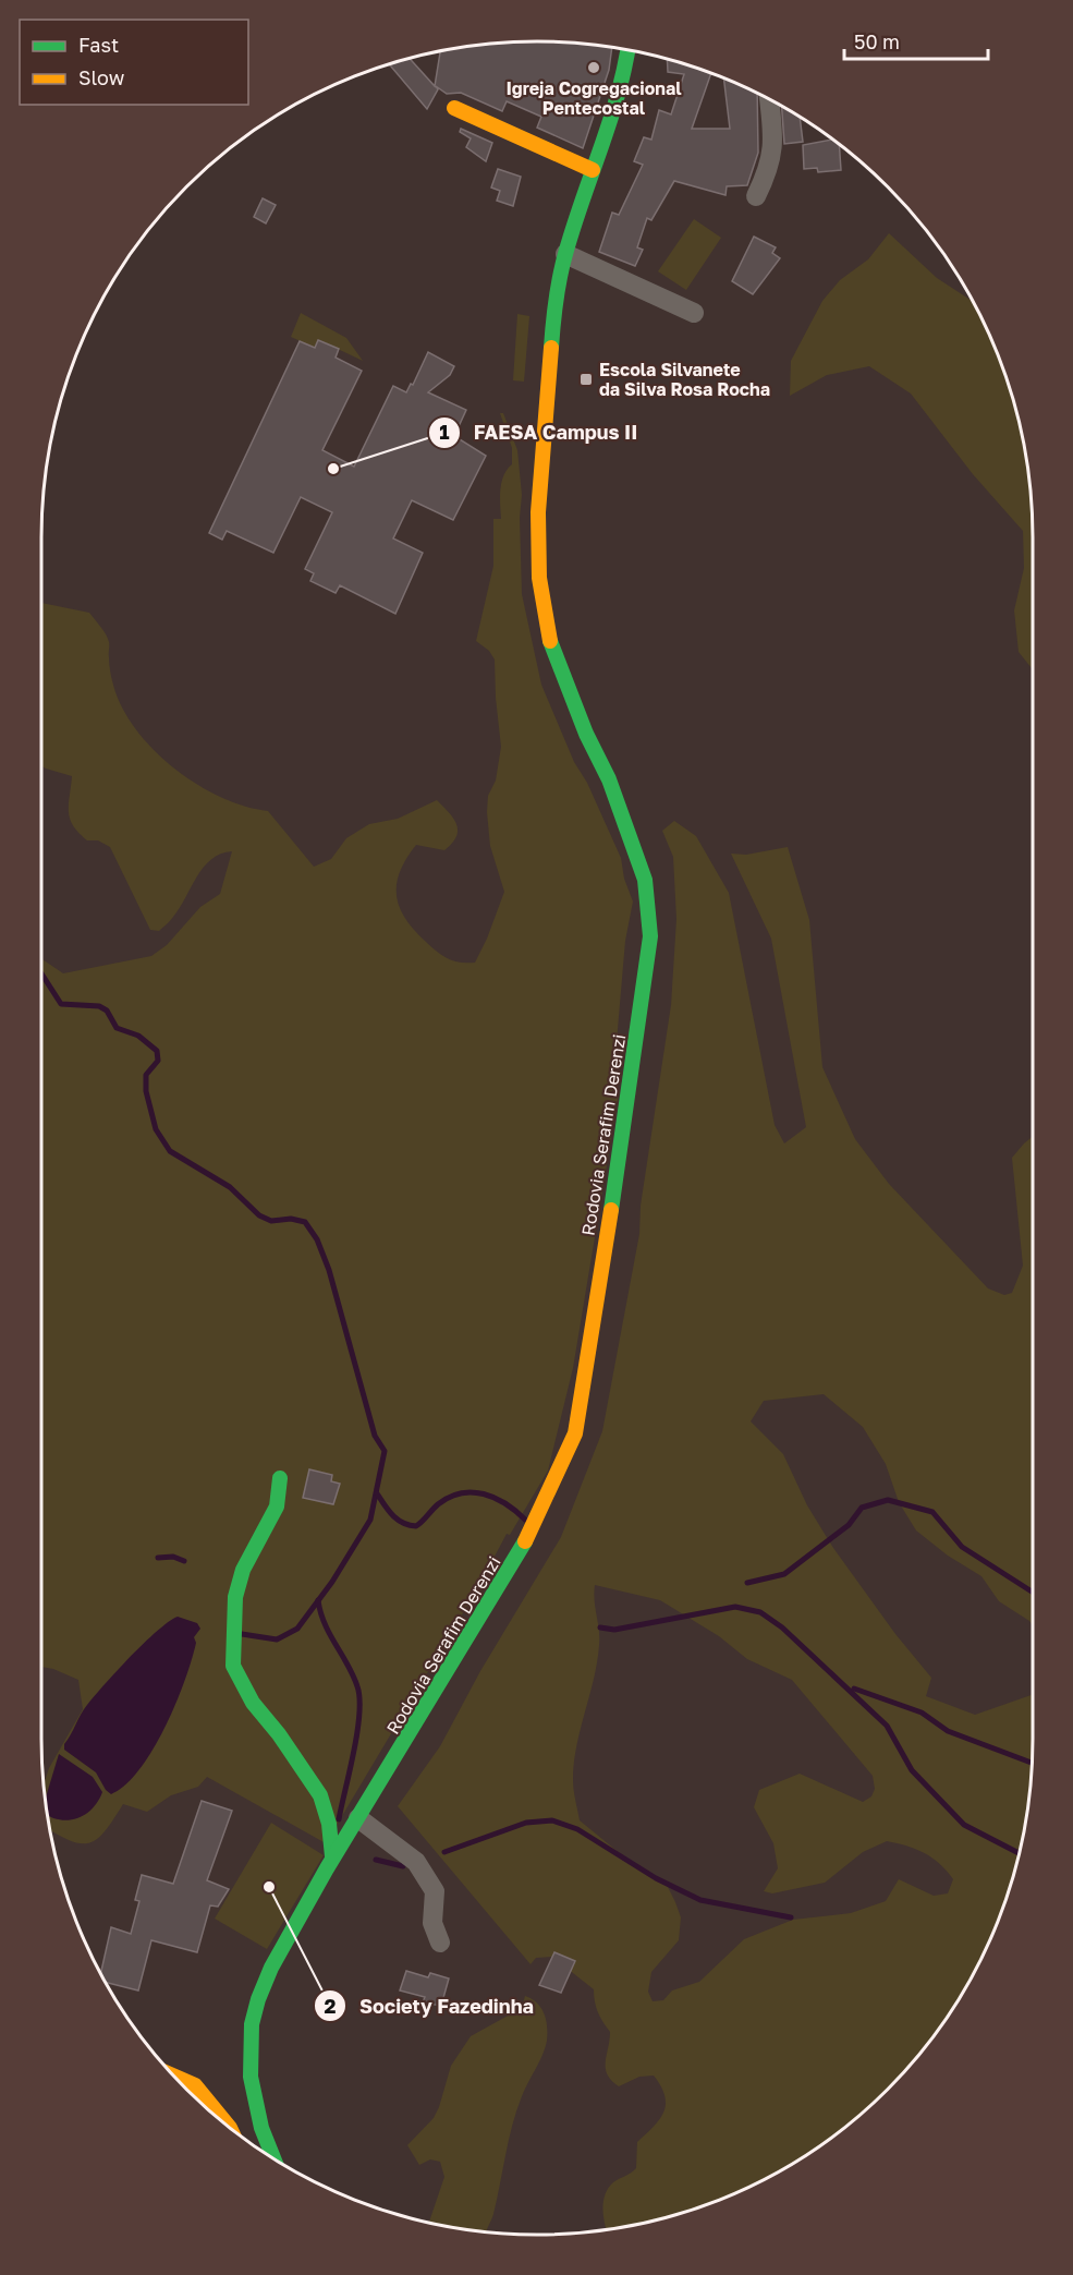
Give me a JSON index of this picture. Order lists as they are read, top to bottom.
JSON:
{
  "streets": {
    "main road": ["Rodovia Serafim Derenzi"]
  },
  "places": {
    "other": ["Igreja Cogregacional Pentecostal", "FAESA Campus II", "Society Fazedinha"],
    "transit": ["Escola Silvanete da Silva Rosa Rocha"]
  },
  "legend": ["Fast", "Slow"],
  "scale_bar": "50 m"
}
